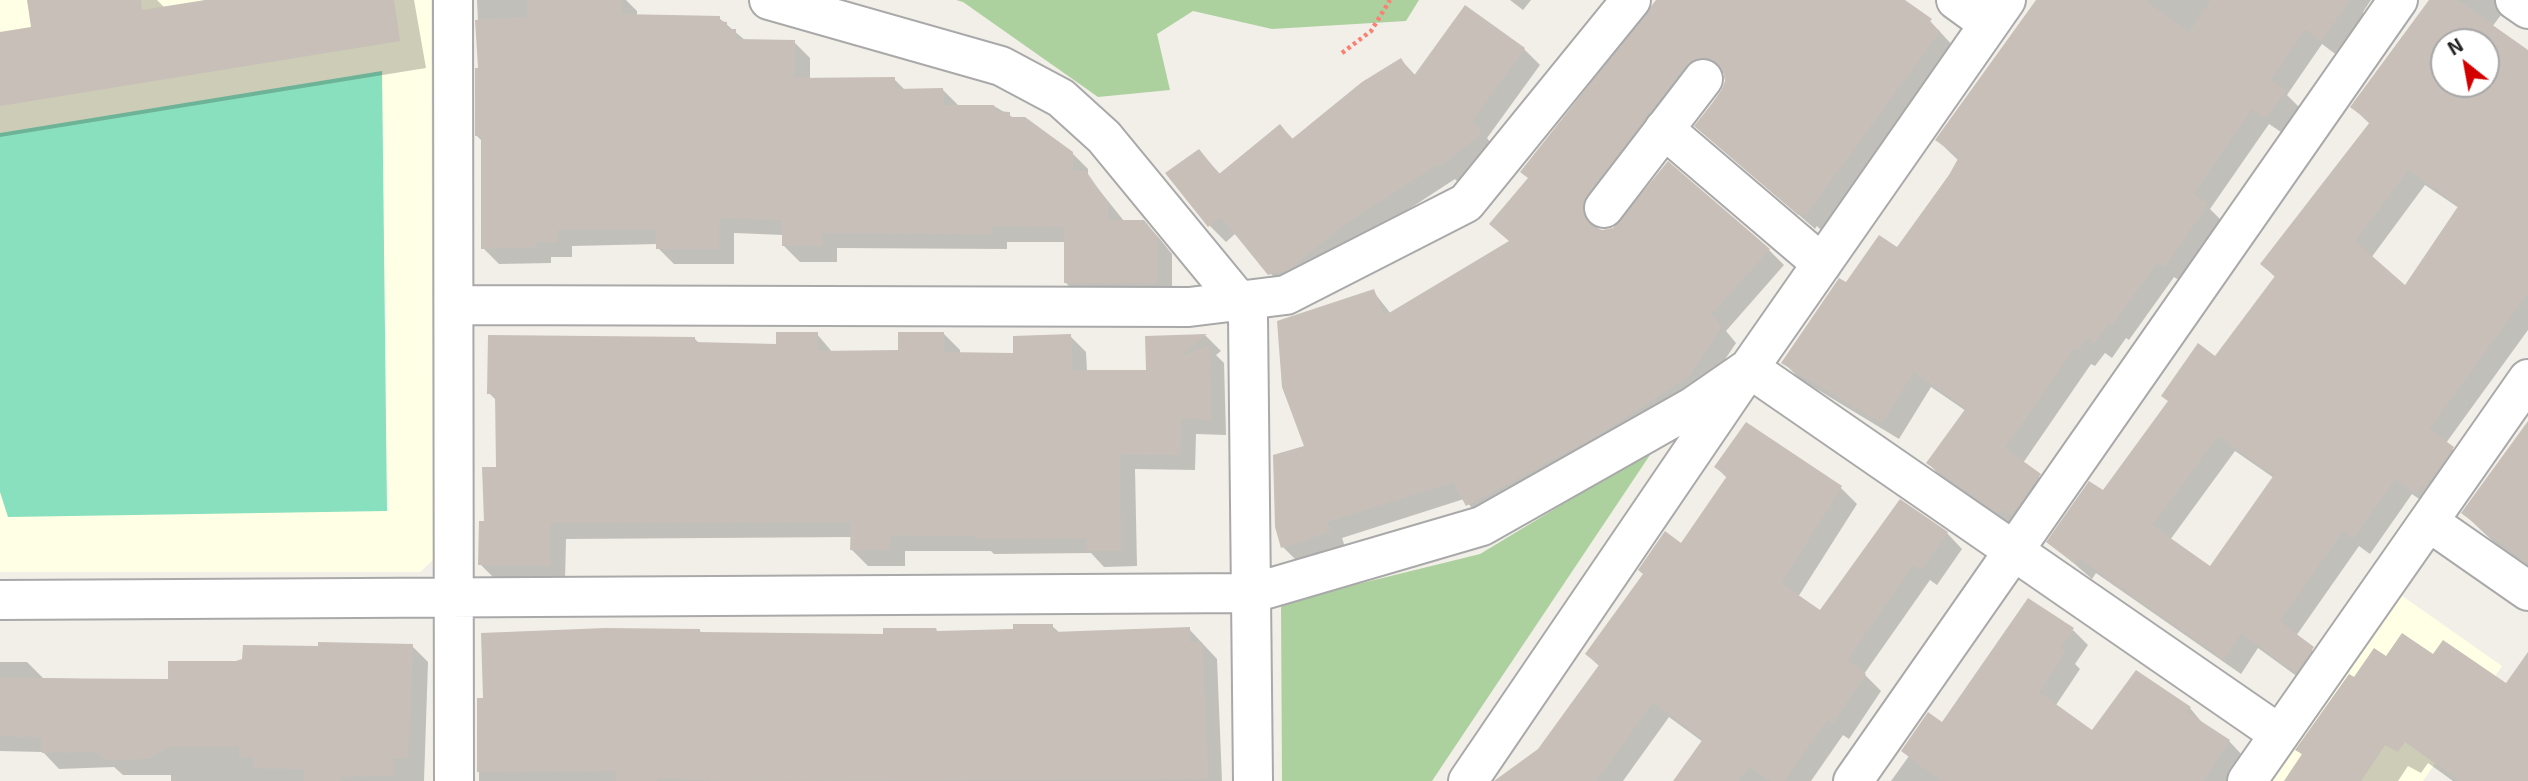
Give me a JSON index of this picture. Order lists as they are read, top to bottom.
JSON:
{
  "north": "top left"
}
